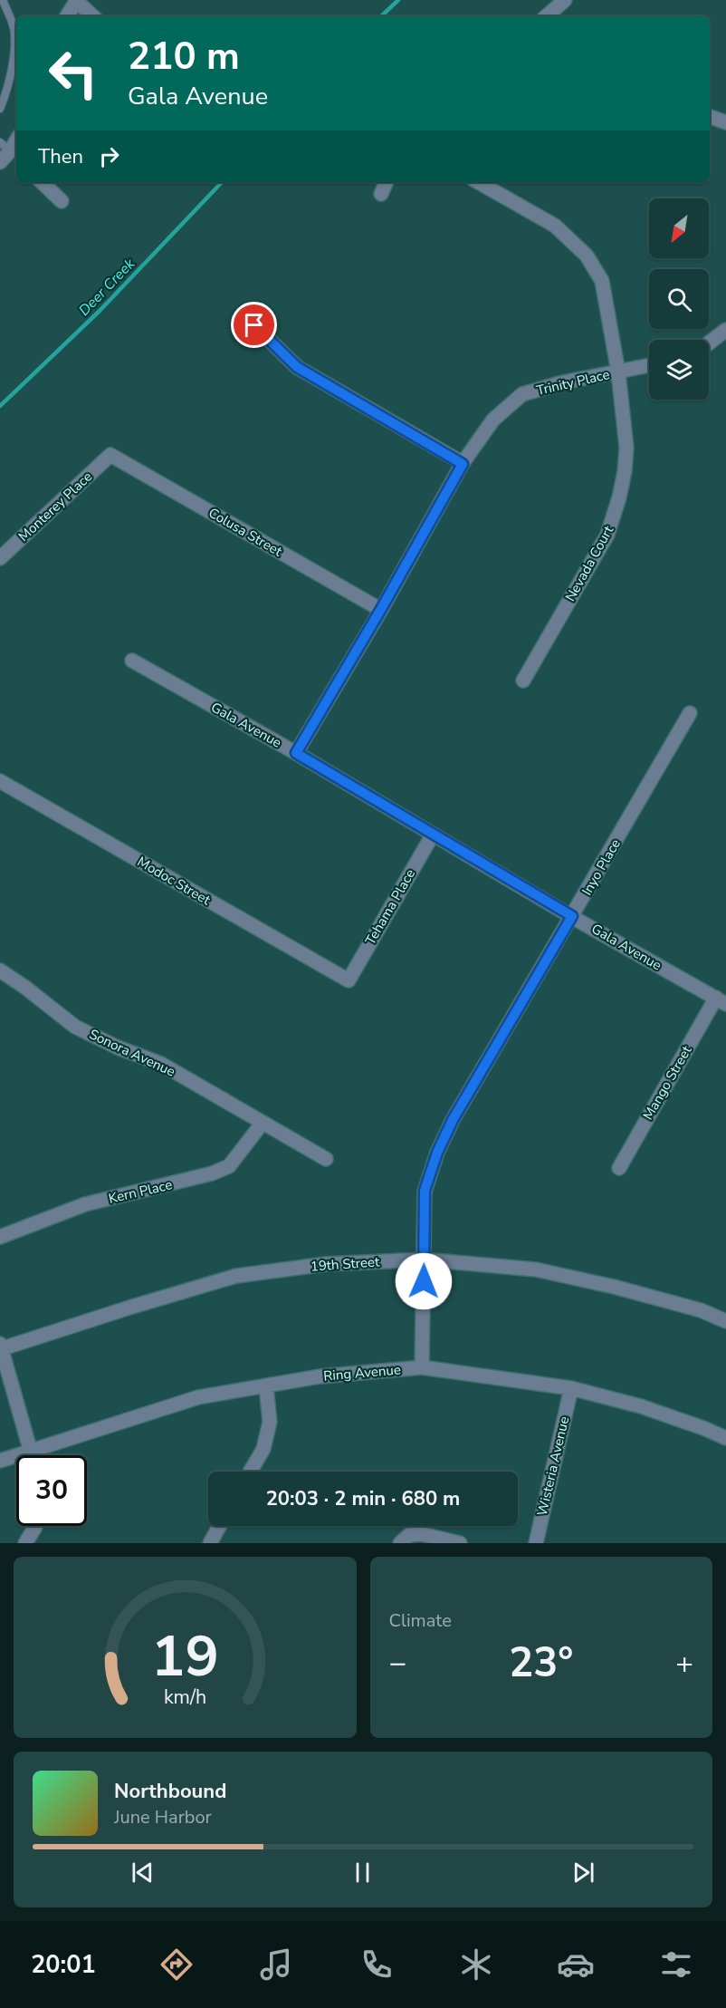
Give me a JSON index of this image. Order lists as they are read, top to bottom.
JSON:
{
  "streets": {
    "street": [
      "Trinity Place",
      "Monterey Place",
      "Colusa Street",
      "Nevada Court",
      "Gala Avenue",
      "Inyo Place",
      "Modoc Street",
      "Tehama Place",
      "Sonora Avenue",
      "Mango Street",
      "Kern Place",
      "19th Street",
      "Ring Avenue",
      "Wisteria Avenue"
    ]
  },
  "crossings": [
    ["Trinity Place", "Colusa Street"],
    ["Trinity Place", "Nevada Court"],
    ["Trinity Place", "Gala Avenue"],
    ["Monterey Place", "Colusa Street"],
    ["Gala Avenue", "Inyo Place"],
    ["Gala Avenue", "Tehama Place"],
    ["Gala Avenue", "Mango Street"],
    ["Inyo Place", "19th Street"],
    ["Inyo Place", "Ring Avenue"],
    ["Modoc Street", "Tehama Place"],
    ["Sonora Avenue", "Kern Place"],
    ["Ring Avenue", "Wisteria Avenue"]
  ],
  "water": ["Deer Creek"],
  "north": "bottom left",
  "page": {
    "turn": ["210 m", "Gala Avenue"],
    "then": "Then",
    "limit": "30",
    "trip": "20:03 · 2 min · 680 m",
    "tile": "Climate",
    "heat": ["−", "23°", "+"],
    "song": ["Northbound", "June Harbor"],
    "tabs": "20:01",
    "gauge": ["19", "km/h"]
  }
}
